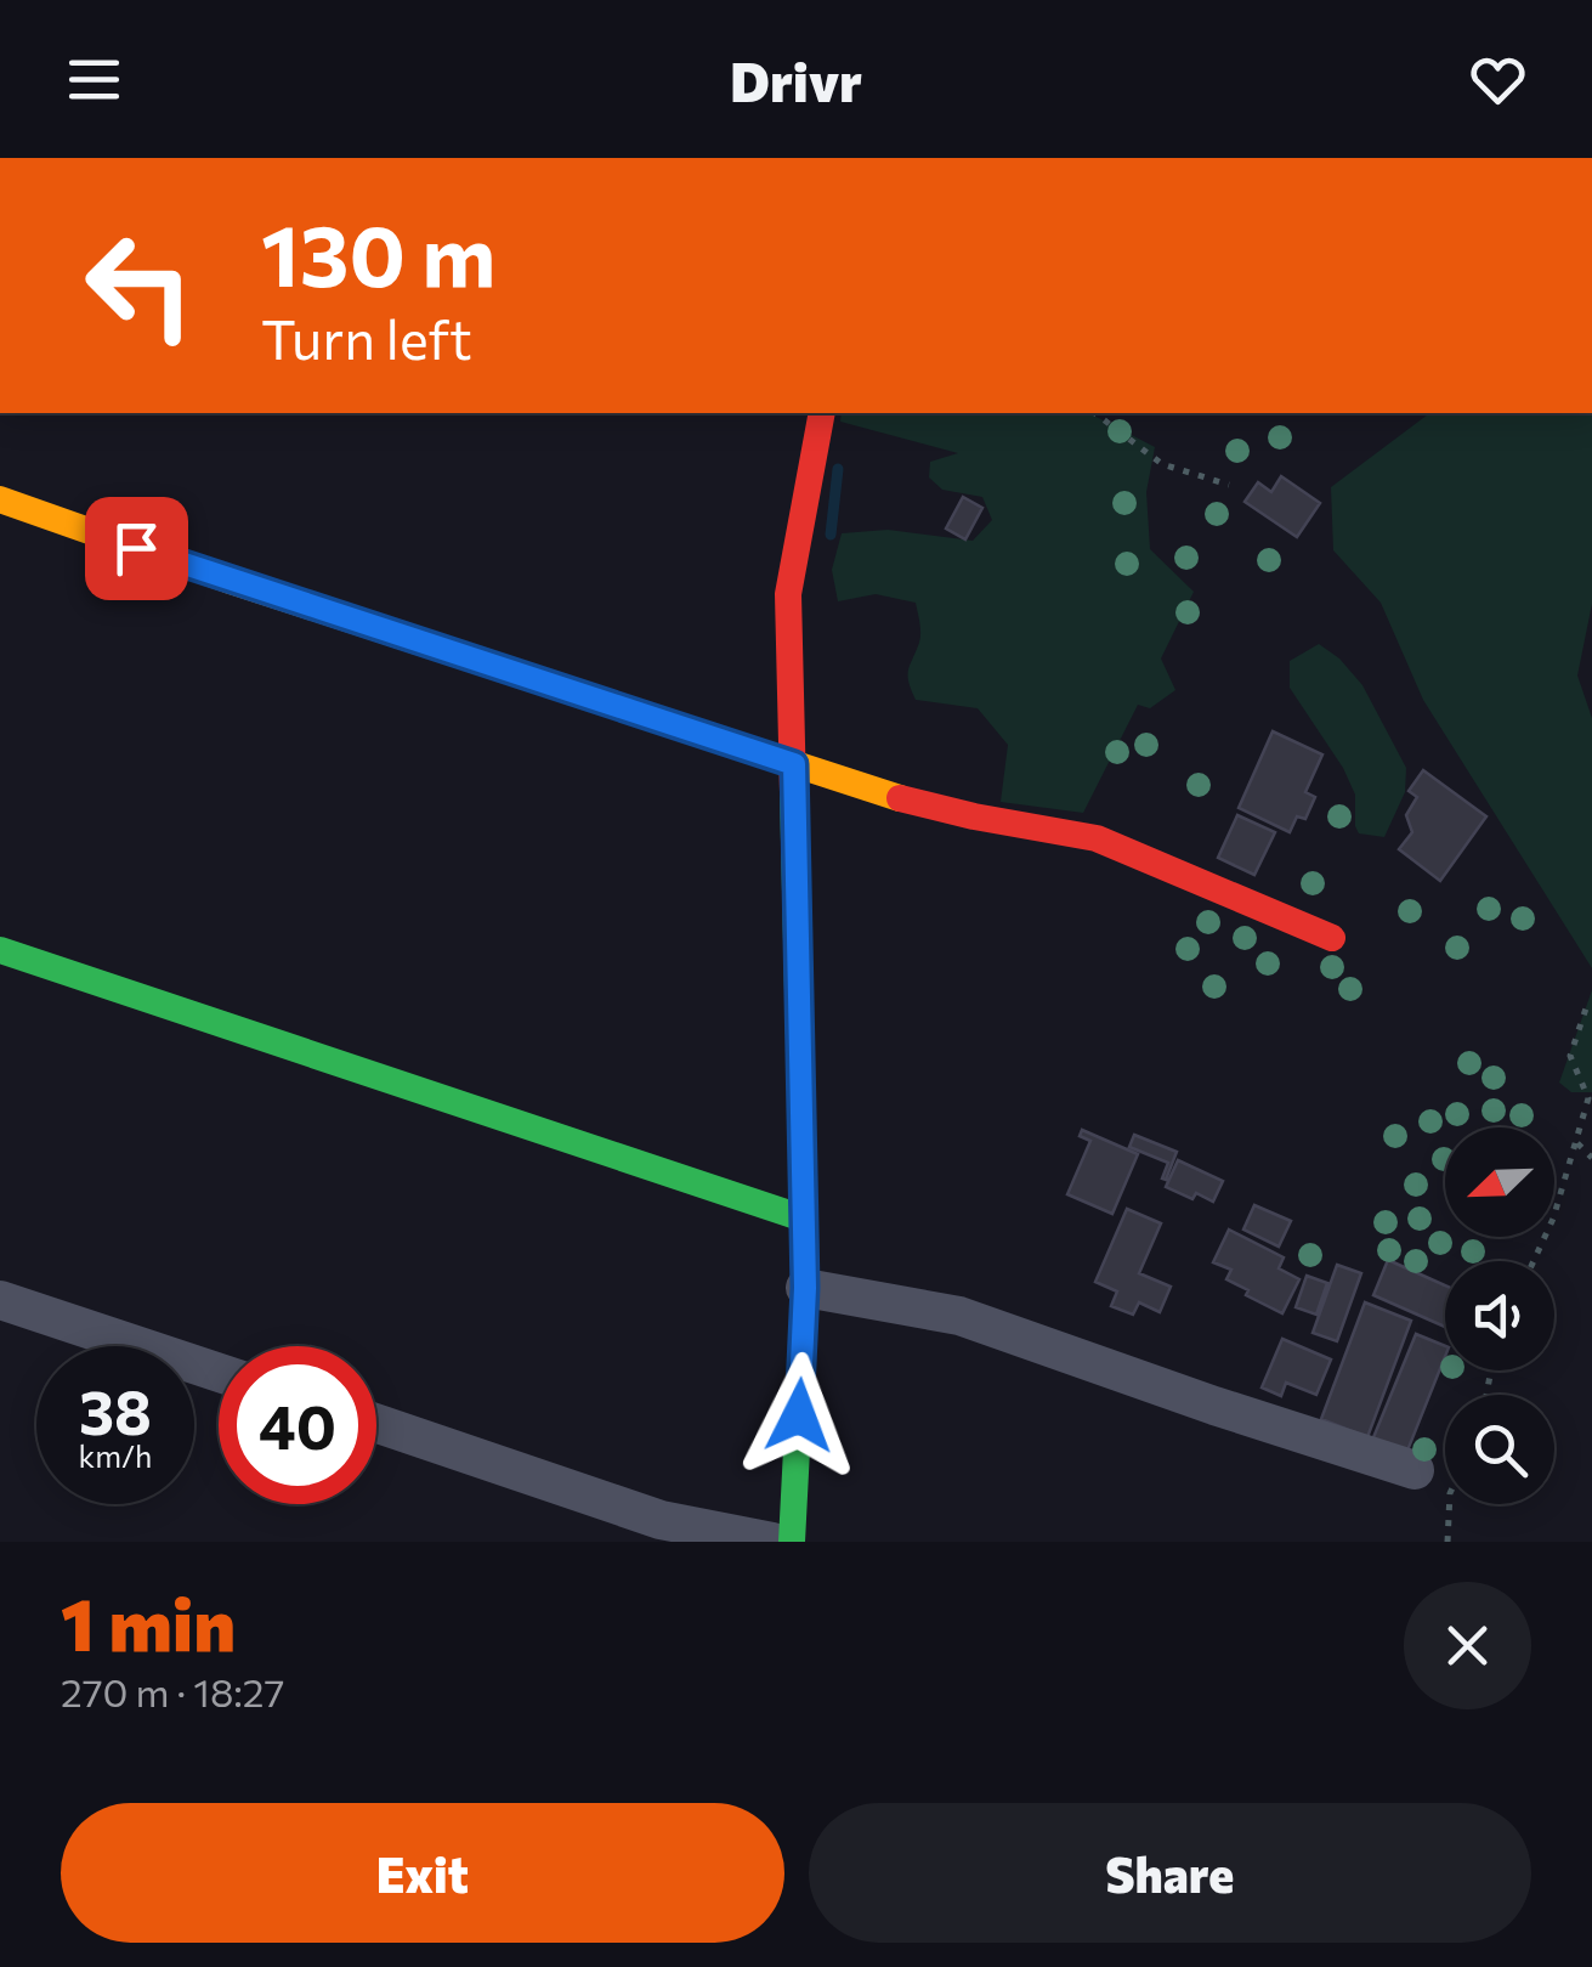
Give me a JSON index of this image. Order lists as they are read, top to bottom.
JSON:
{
  "north": "bottom left",
  "page": {
    "header": "Drivr",
    "turn": ["130 m", "Turn left"],
    "speed": "38 km/h",
    "limit": "40",
    "heading": ["1 min", "270 m · 18:27"],
    "buttons": ["Exit", "Share"]
  }
}
